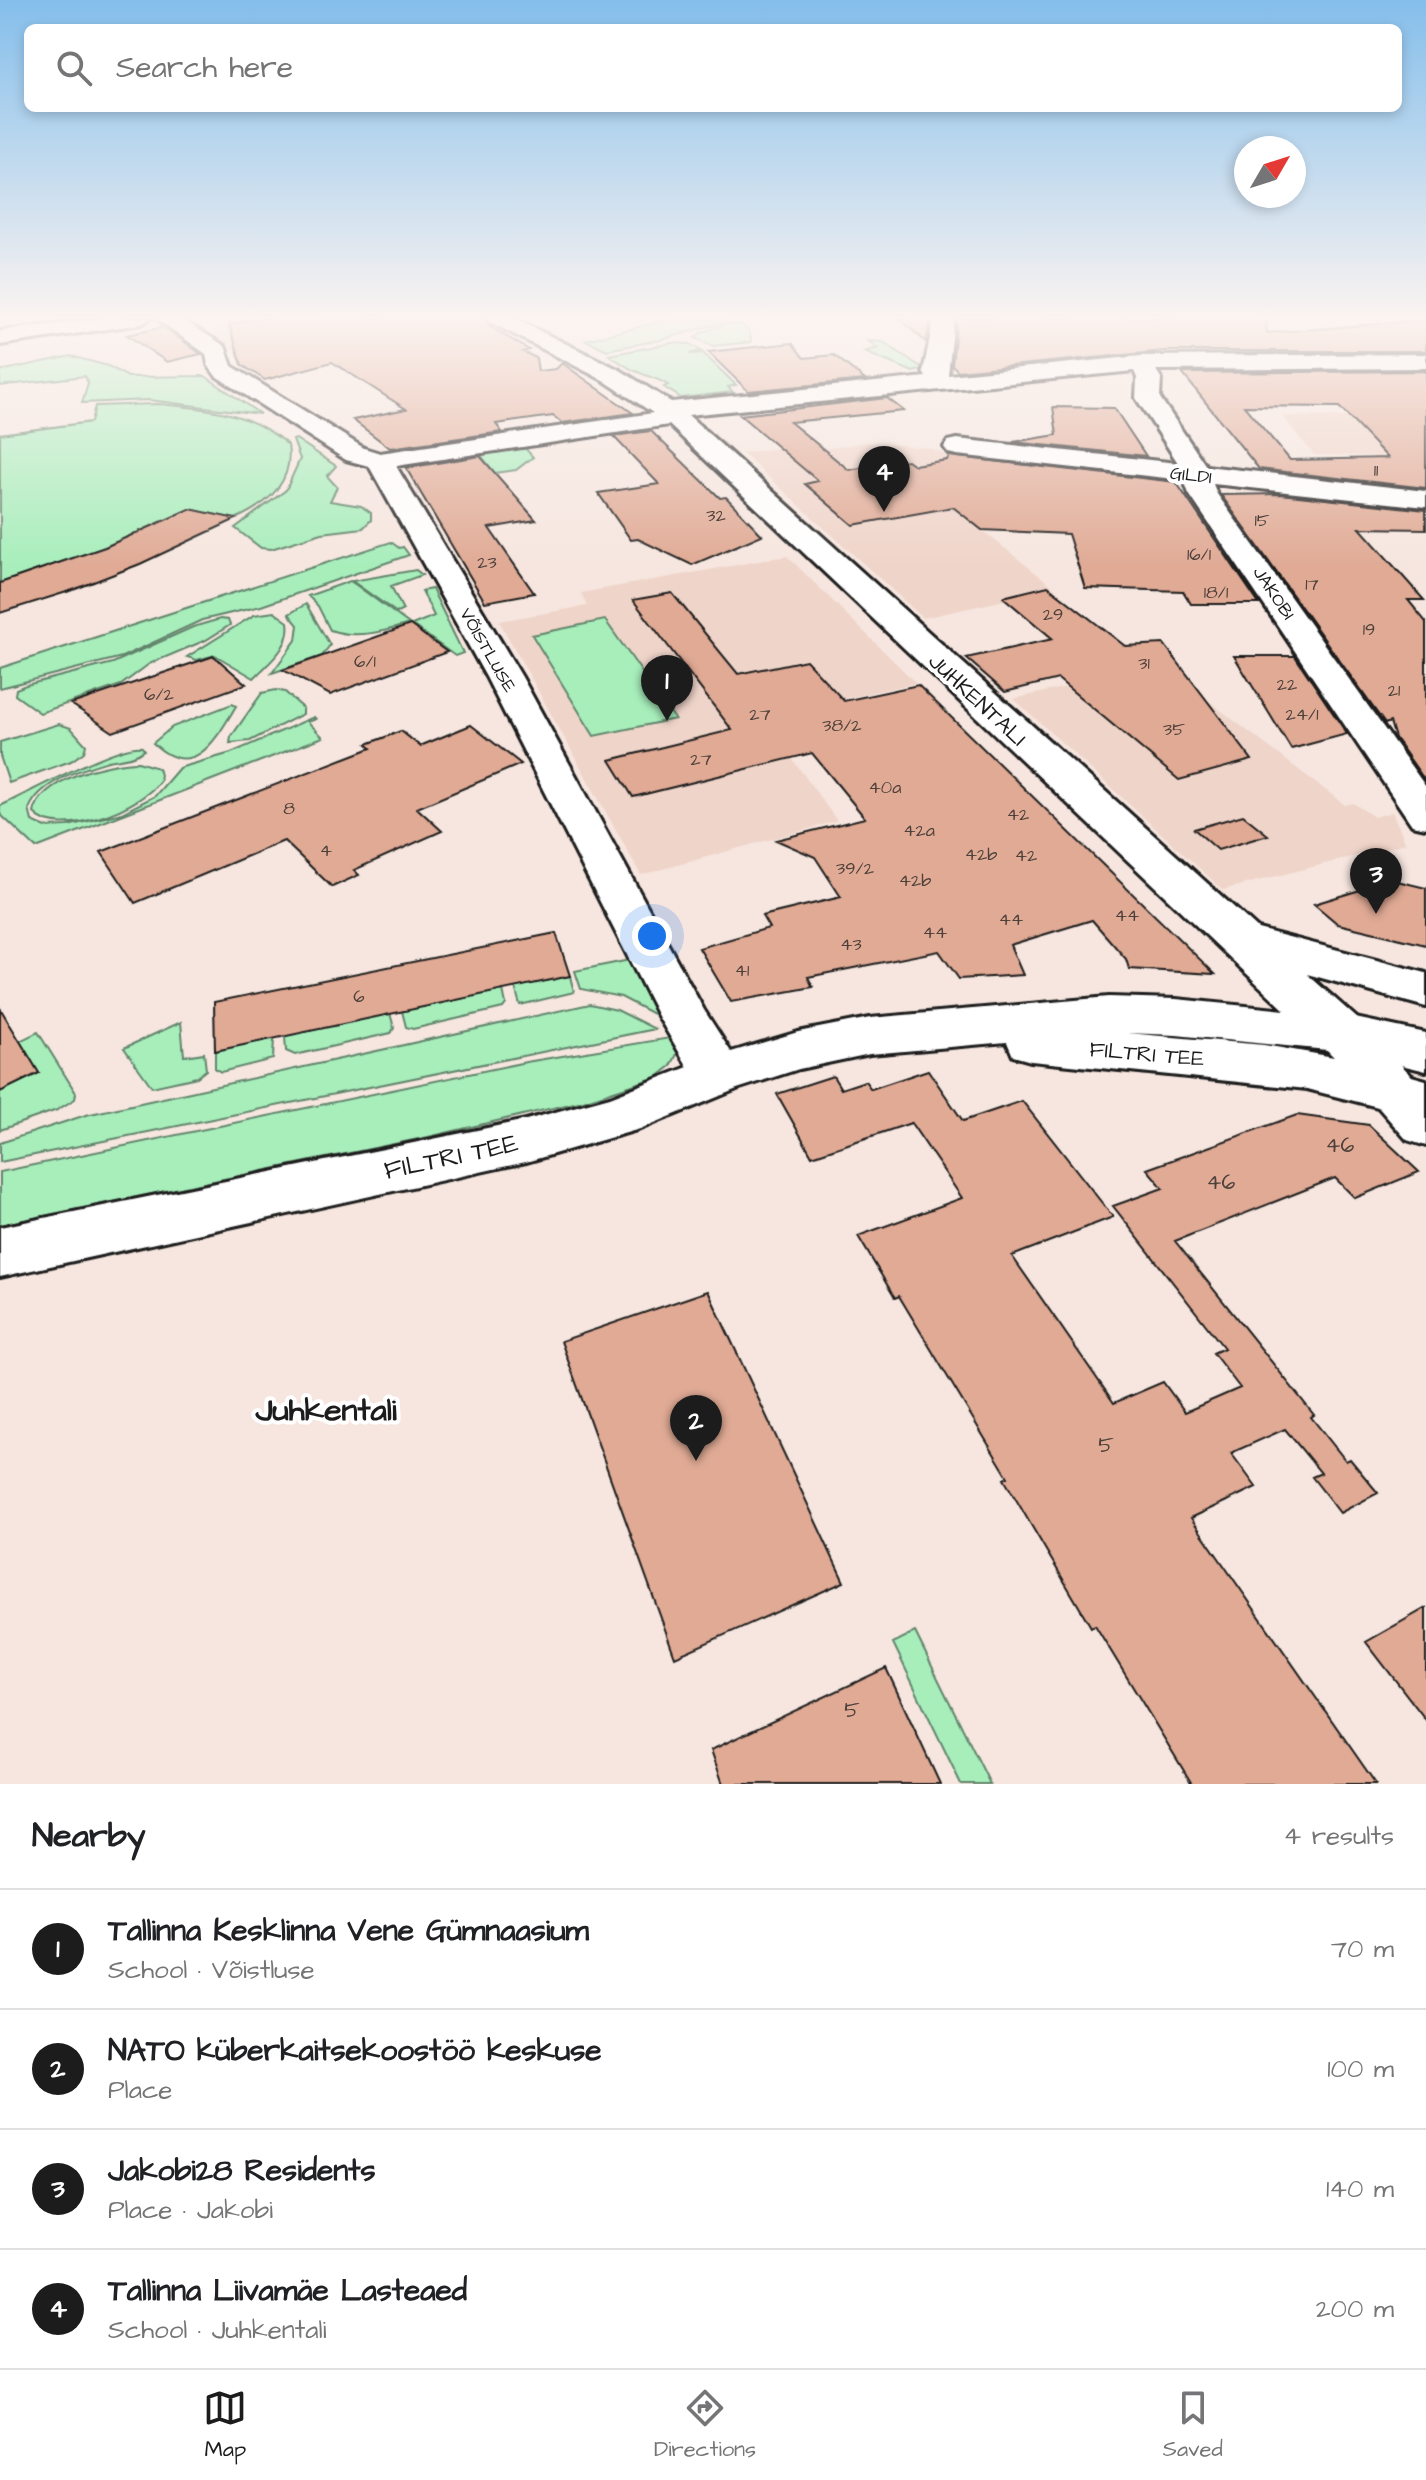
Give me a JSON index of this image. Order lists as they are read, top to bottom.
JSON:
{
  "streets": {
    "street": [
      "GILDI",
      "JAKOBI",
      "VÕISTLUSE",
      "JUHKENTALI",
      "FILTRI TEE"
    ]
  },
  "crossings": [
    ["GILDI", "JAKOBI"],
    ["VÕISTLUSE", "FILTRI TEE"],
    ["JUHKENTALI", "FILTRI TEE"]
  ],
  "districts": ["Juhkentali"],
  "house_numbers": [
    "11",
    "32",
    "15",
    "16/1",
    "23",
    "17",
    "18/1",
    "29",
    "19",
    "6/1",
    "31",
    "22",
    "21",
    "6/2",
    "27",
    "24/1",
    "38/2",
    "35",
    "27",
    "40a",
    "8",
    "42",
    "42a",
    "4",
    "42b",
    "42",
    "39/2",
    "42b",
    "44",
    "44",
    "44",
    "43",
    "41",
    "6",
    "46",
    "46",
    "5",
    "5"
  ],
  "north": "top right",
  "page": {
    "search": "Search here",
    "pins": [
      "4",
      "1",
      "3",
      "2"
    ],
    "heading": ["Nearby", "4 results"],
    "list": [
      {
        "mark": "1",
        "name": "Tallinna Kesklinna Vene Gümnaasium",
        "note": "School · Võistluse",
        "value": "70 m"
      },
      {
        "mark": "2",
        "name": "NATO küberkaitsekoostöö keskuse",
        "note": "Place",
        "value": "100 m"
      },
      {
        "mark": "3",
        "name": "Jakobi28 Residents",
        "note": "Place · Jakobi",
        "value": "140 m"
      },
      {
        "mark": "4",
        "name": "Tallinna Liivamäe Lasteaed",
        "note": "School · Juhkentali",
        "value": "200 m"
      }
    ],
    "nav": ["Map", "Directions", "Saved"]
  }
}
